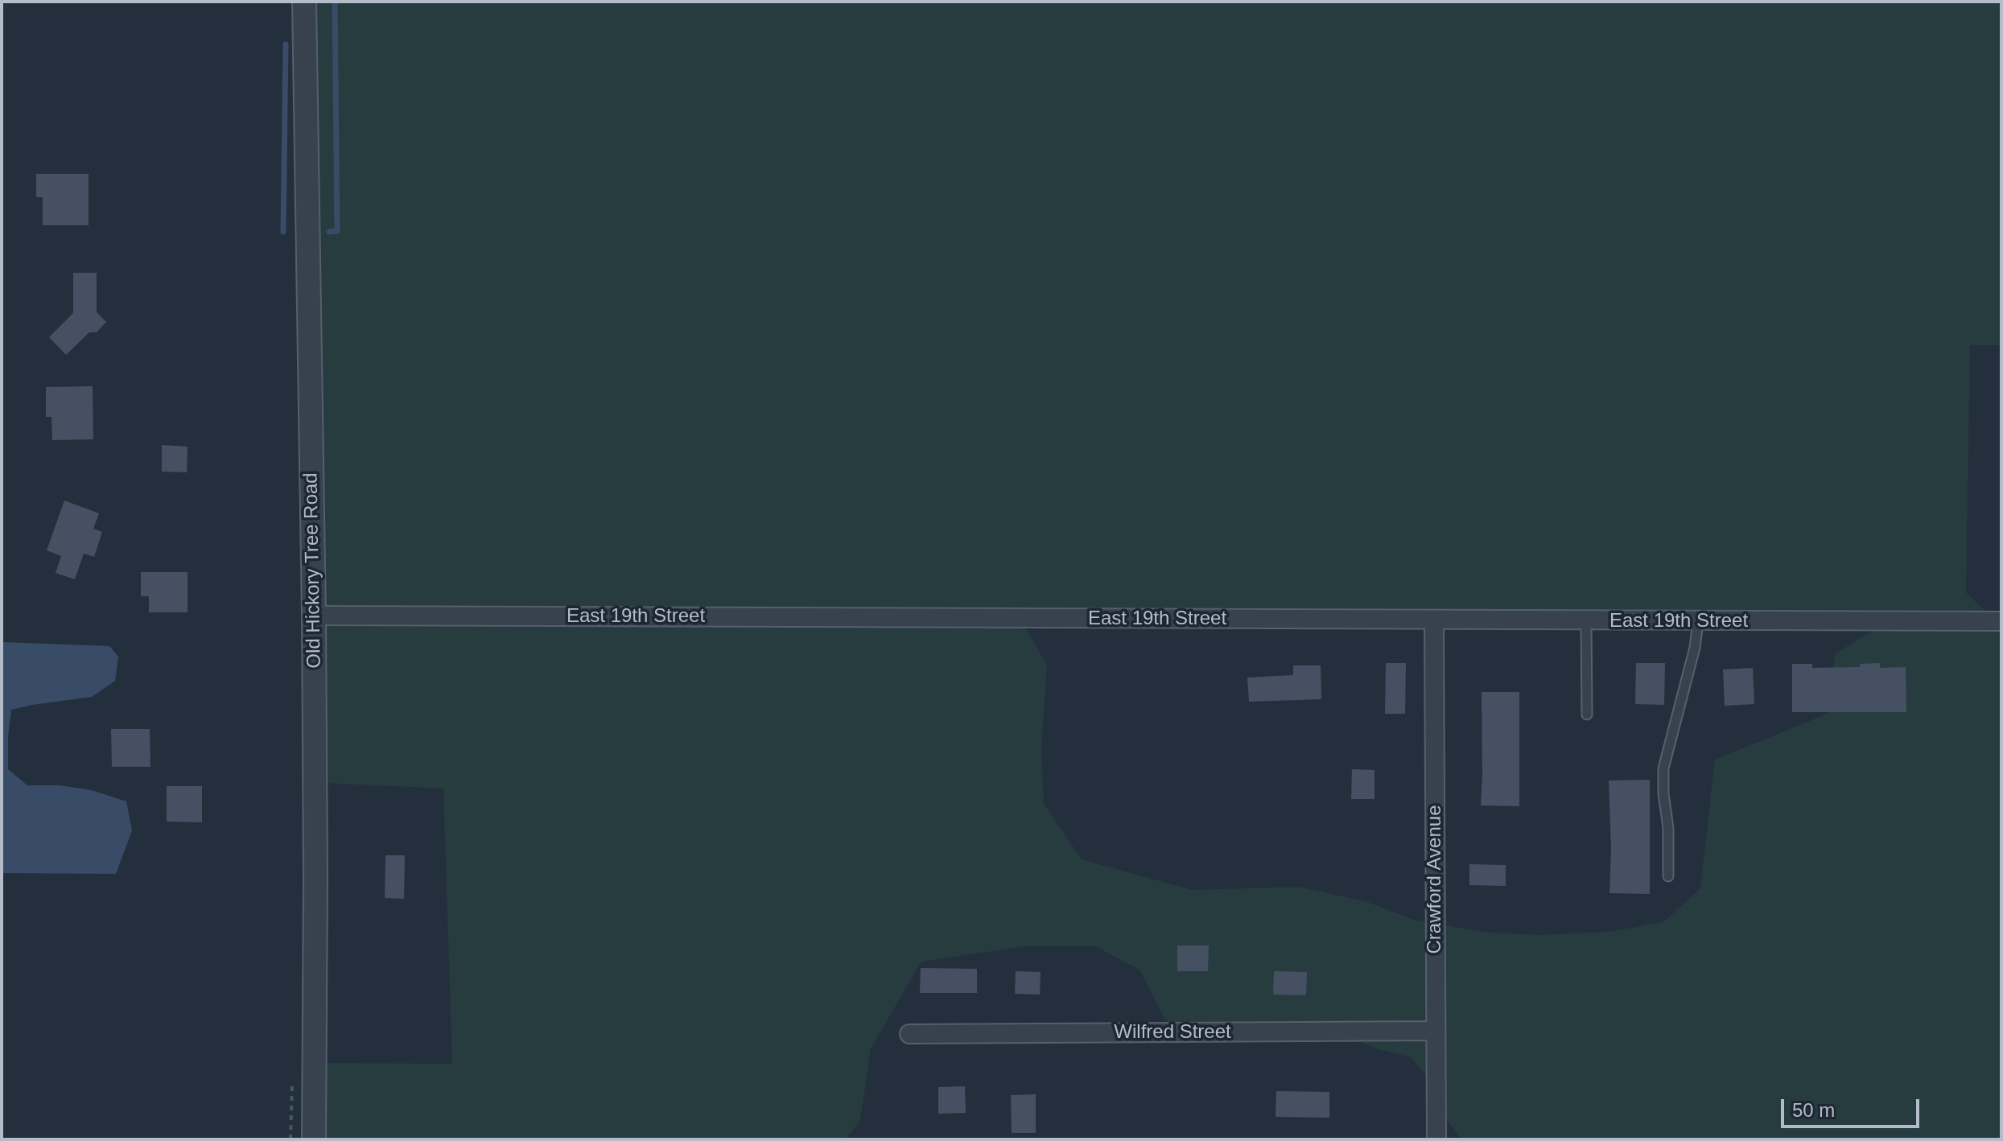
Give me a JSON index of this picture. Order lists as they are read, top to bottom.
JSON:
{
  "streets": {
    "street": [
      "Old Hickory Tree Road",
      "East 19th Street",
      "Crawford Avenue",
      "Wilfred Street"
    ]
  },
  "crossings": [
    ["Old Hickory Tree Road", "East 19th Street"],
    ["East 19th Street", "Crawford Avenue"],
    ["Crawford Avenue", "Wilfred Street"]
  ],
  "scale_bar": "50 m"
}
